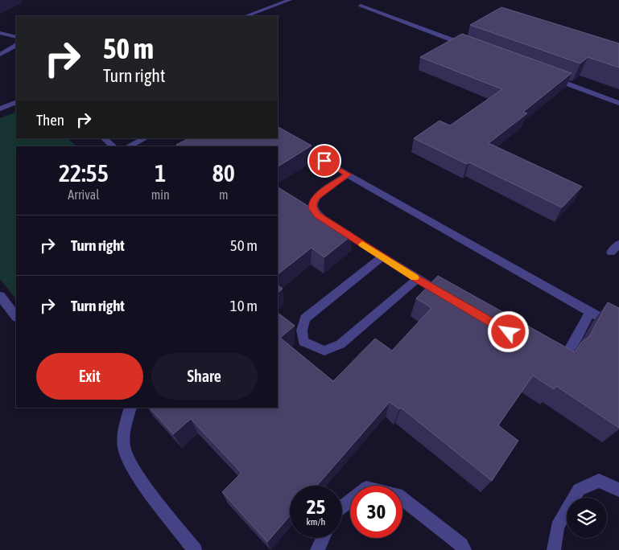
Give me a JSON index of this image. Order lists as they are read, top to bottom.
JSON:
{
  "page": {
    "turn": ["50 m", "Turn right"],
    "then": "Then",
    "eta": [
      "22:55",
      "Arrival",
      "1",
      "min",
      "80",
      "m"
    ],
    "list": [
      {
        "name": "Turn right",
        "value": "50 m"
      },
      {
        "name": "Turn right",
        "value": "10 m"
      }
    ],
    "buttons": ["Exit", "Share"],
    "speed": "25 km/h",
    "limit": "30"
  }
}
